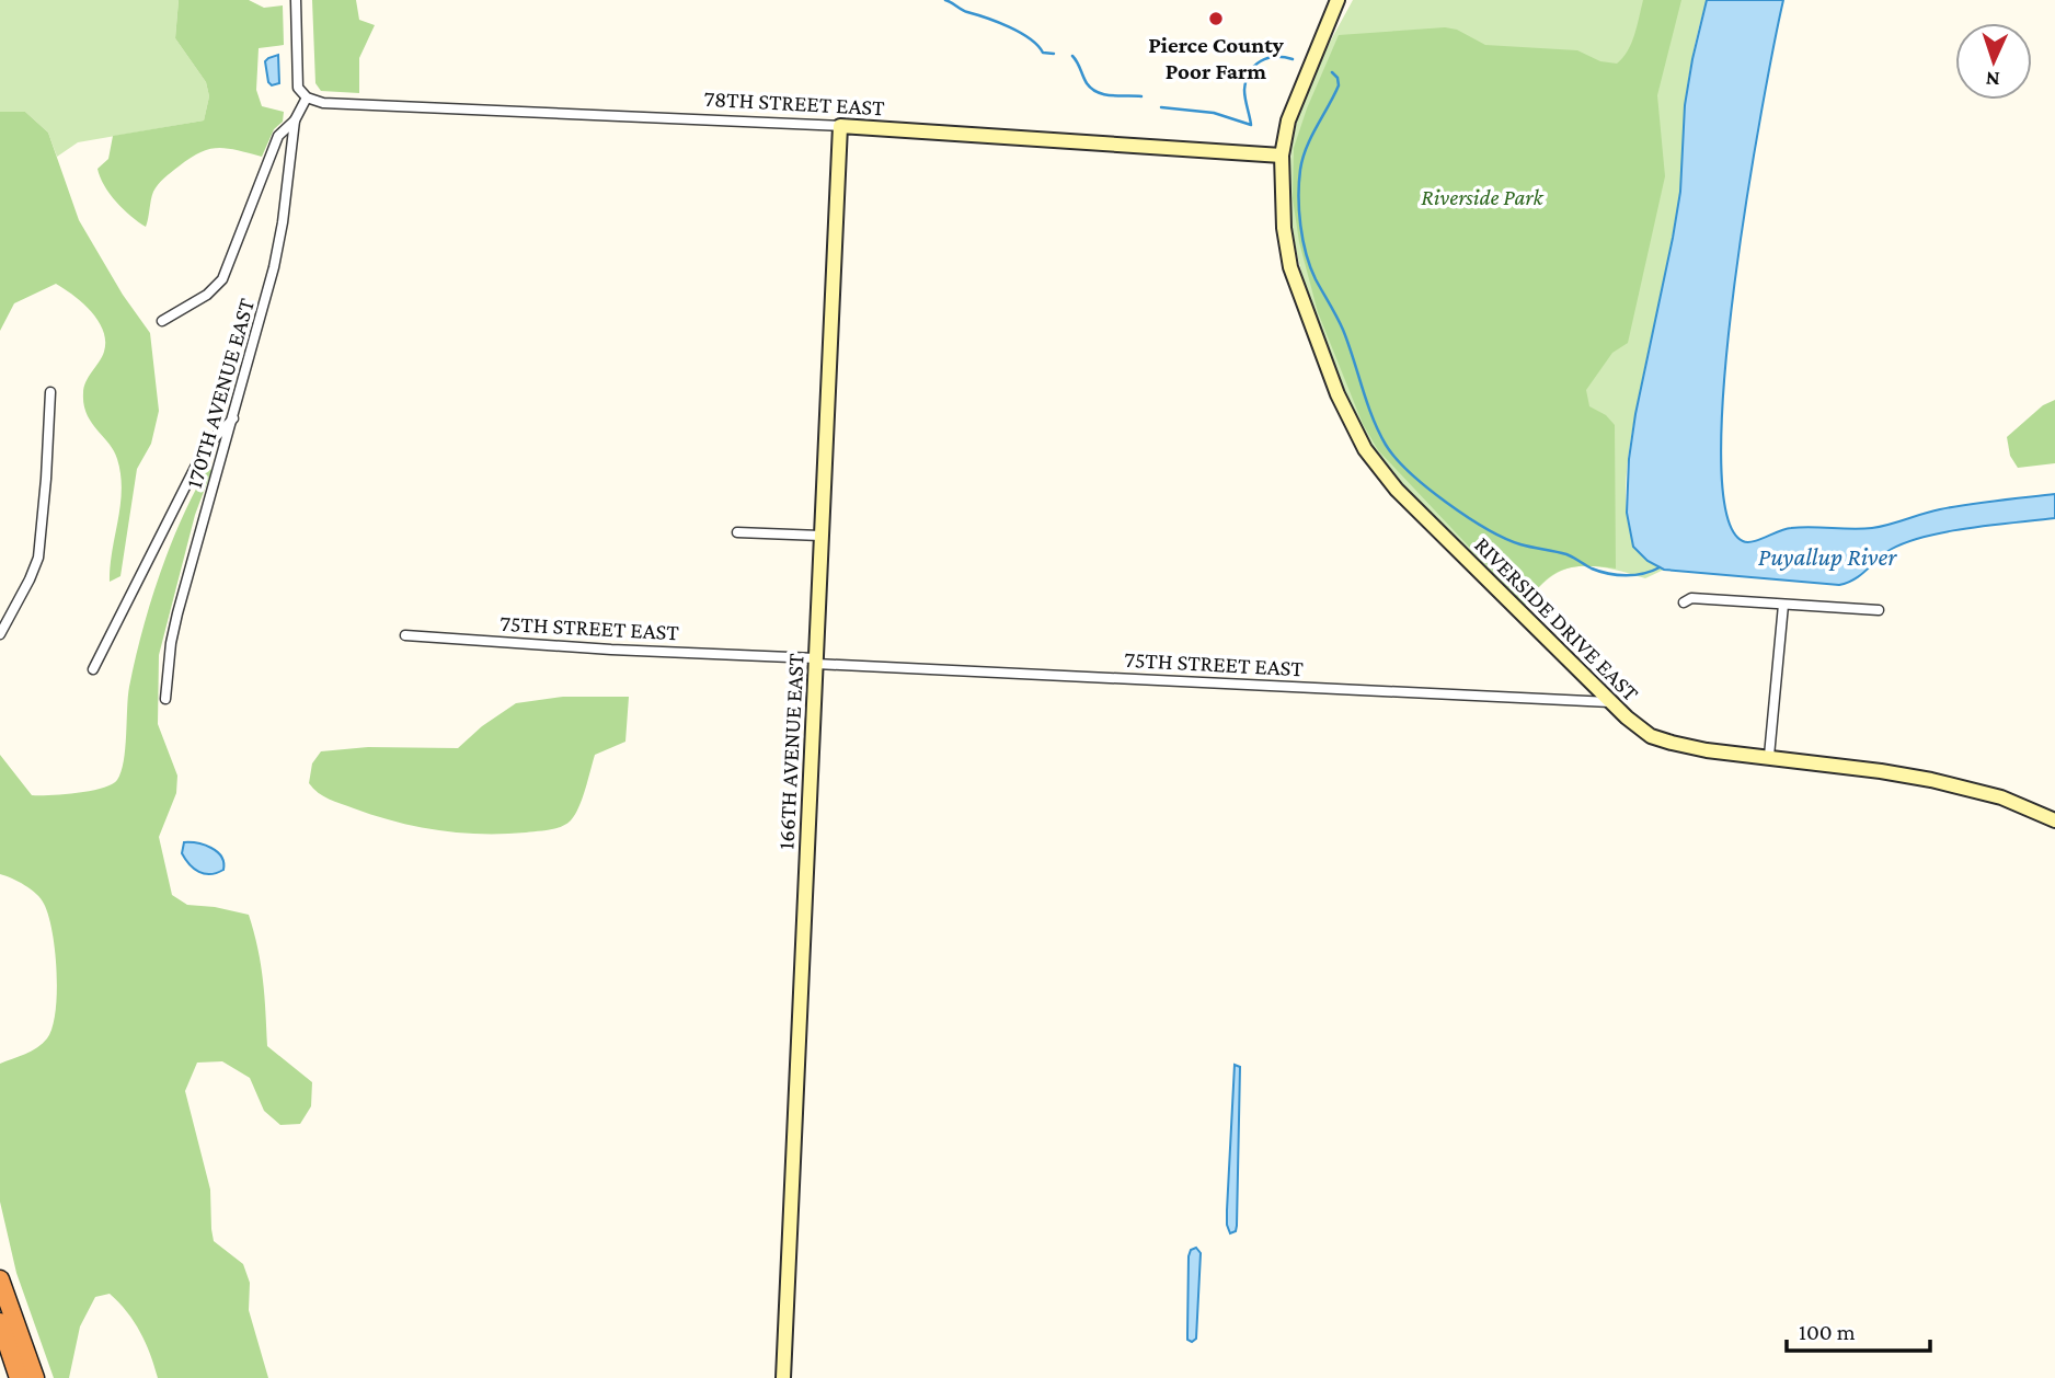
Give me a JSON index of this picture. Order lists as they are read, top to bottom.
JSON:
{
  "streets": {
    "street": [
      "78TH STREET EAST",
      "170TH AVENUE EAST",
      "RIVERSIDE DRIVE EAST",
      "75TH STREET EAST",
      "166TH AVENUE EAST"
    ]
  },
  "crossings": [
    ["78TH STREET EAST", "170TH AVENUE EAST"],
    ["78TH STREET EAST", "RIVERSIDE DRIVE EAST"],
    ["78TH STREET EAST", "166TH AVENUE EAST"],
    ["RIVERSIDE DRIVE EAST", "75TH STREET EAST"],
    ["75TH STREET EAST", "166TH AVENUE EAST"]
  ],
  "water": ["Puyallup River"],
  "parks": ["Riverside Park"],
  "places": ["Pierce County Poor Farm"],
  "scale_bar": "100 m",
  "north": "bottom"
}
